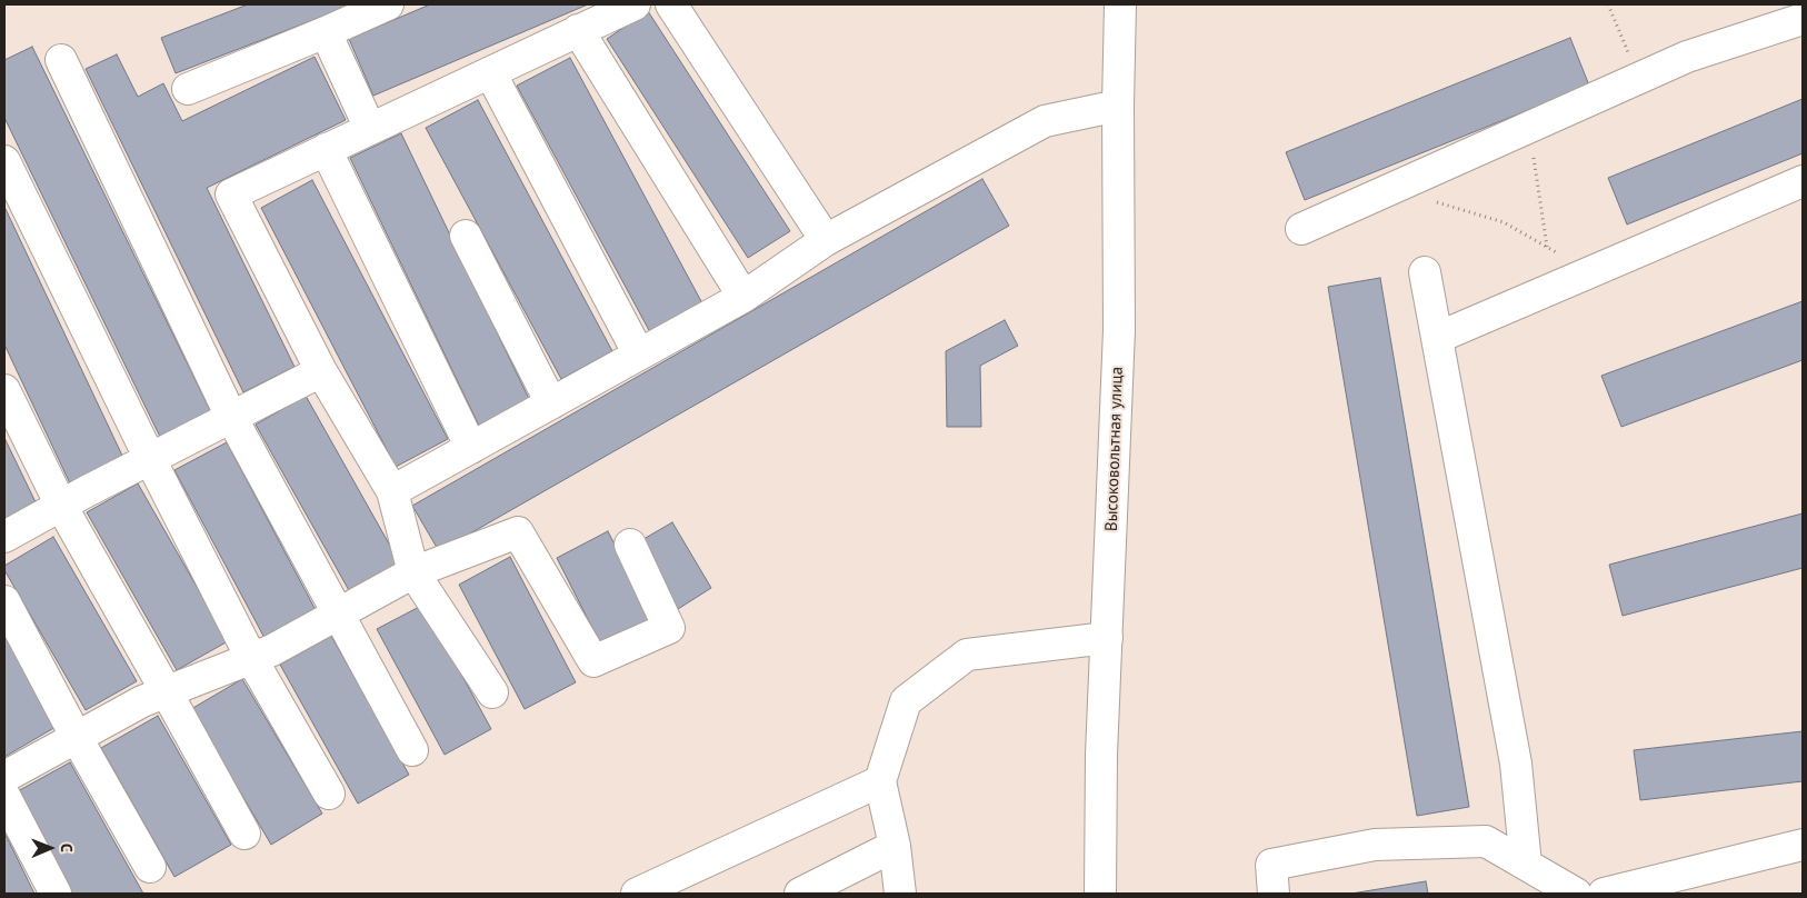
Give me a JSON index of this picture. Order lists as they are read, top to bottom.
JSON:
{
  "streets": {
    "main road": ["Высоковольтная улица"]
  },
  "north": "right"
}
